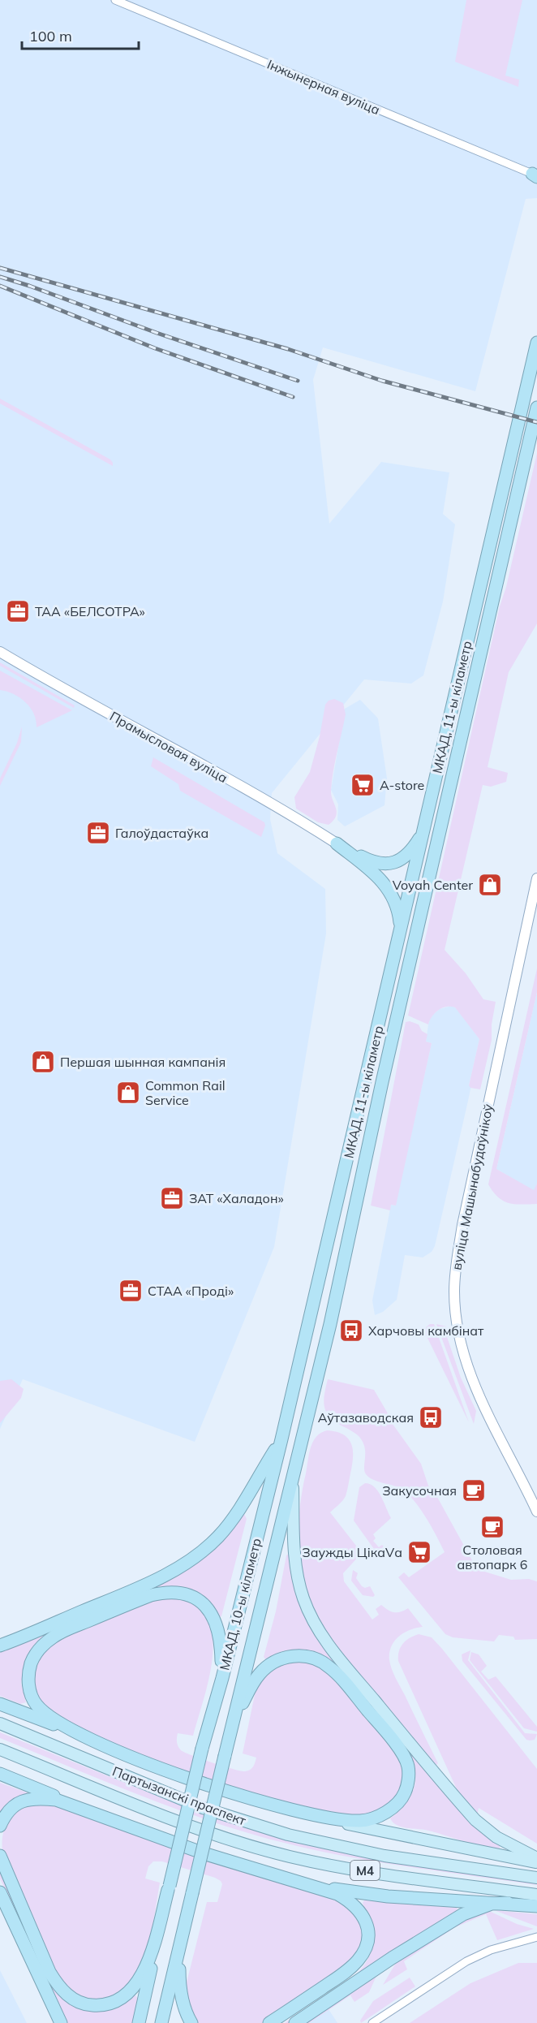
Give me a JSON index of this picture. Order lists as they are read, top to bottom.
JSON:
{
  "streets": {
    "highway": ["МКАД, 11-ы кіламетр", "МКАД, 10-ы кіламетр"],
    "main road": [
      "Прамысловая вуліца",
      "вуліца Машынабудаўнікоў",
      "Партызанскі праспект",
      "М4"
    ],
    "street": ["Інжынерная вуліца"]
  },
  "crossings": [
    ["МКАД, 11-ы кіламетр", "МКАД, 10-ы кіламетр"]
  ],
  "places": {
    "office": [
      "ТАА «БЕЛСОТРА»",
      "Галоўдастаўка",
      "ЗАТ «Халадон»",
      "СТАА «Проді»"
    ],
    "supermarket": ["А-store", "Заужды ЦікаVа"],
    "shop": ["Voyah Center", "Першая шынная кампанія", "Common Rail Service"],
    "bus stop": ["Харчовы камбінат", "Аўтазаводская"],
    "cafe": ["Закусочная", "Столовая автопарк 6"]
  },
  "scale_bar": "100 m"
}
